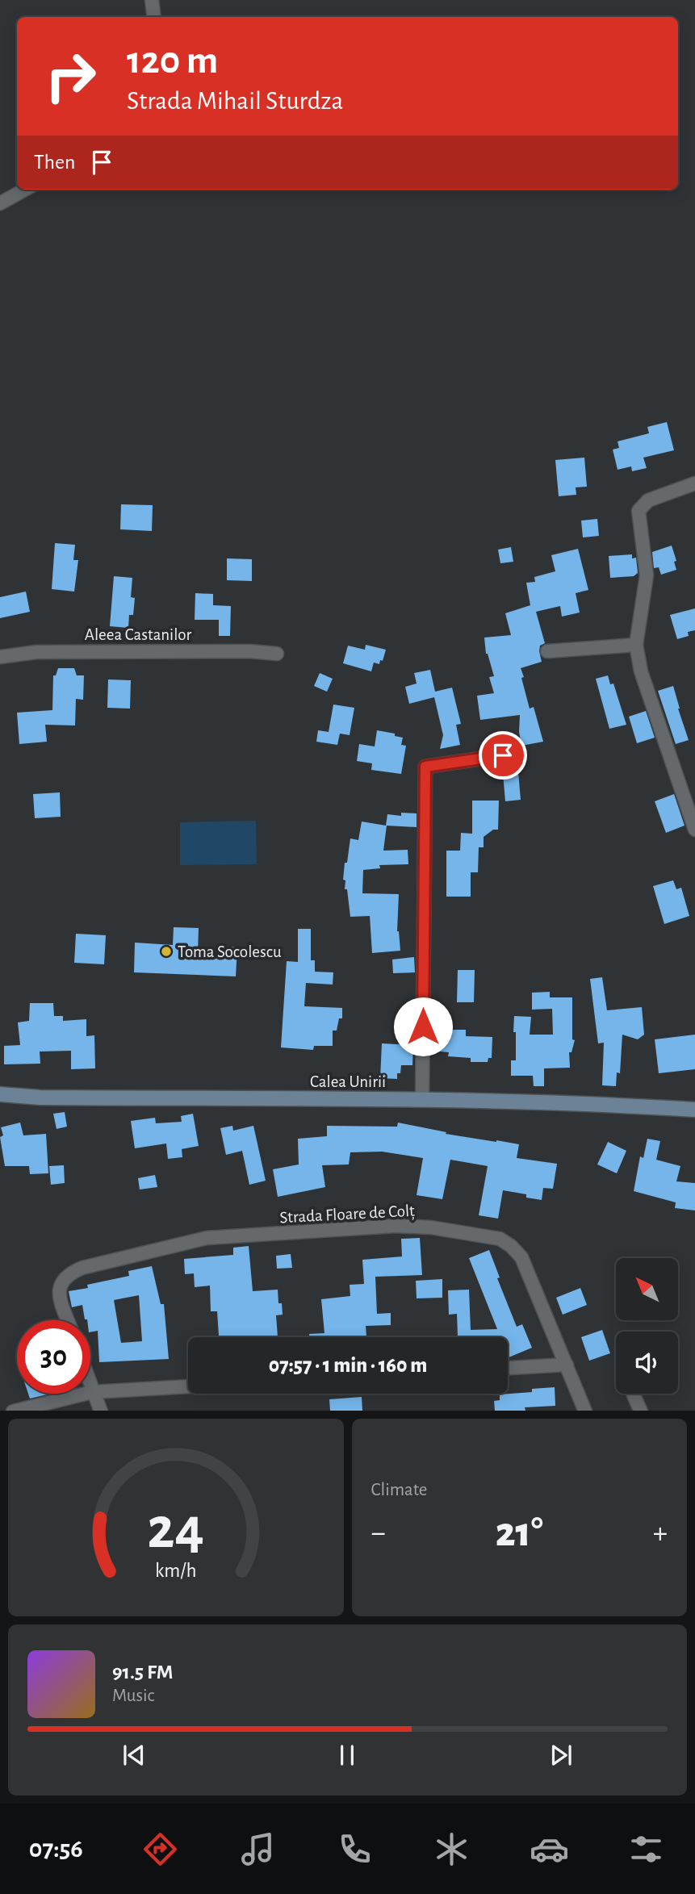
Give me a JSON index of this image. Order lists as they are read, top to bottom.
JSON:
{
  "streets": {
    "main road": ["Calea Unirii"],
    "street": ["Aleea Castanilor", "Strada Floare de Colț"]
  },
  "places": ["Toma Socolescu"],
  "north": "top left",
  "page": {
    "turn": ["120 m", "Strada Mihail Sturdza"],
    "then": "Then",
    "limit": "30",
    "trip": "07:57 · 1 min · 160 m",
    "tile": "Climate",
    "heat": ["−", "21°", "+"],
    "song": ["91.5 FM", "Music"],
    "tabs": "07:56",
    "gauge": ["24", "km/h"]
  }
}
